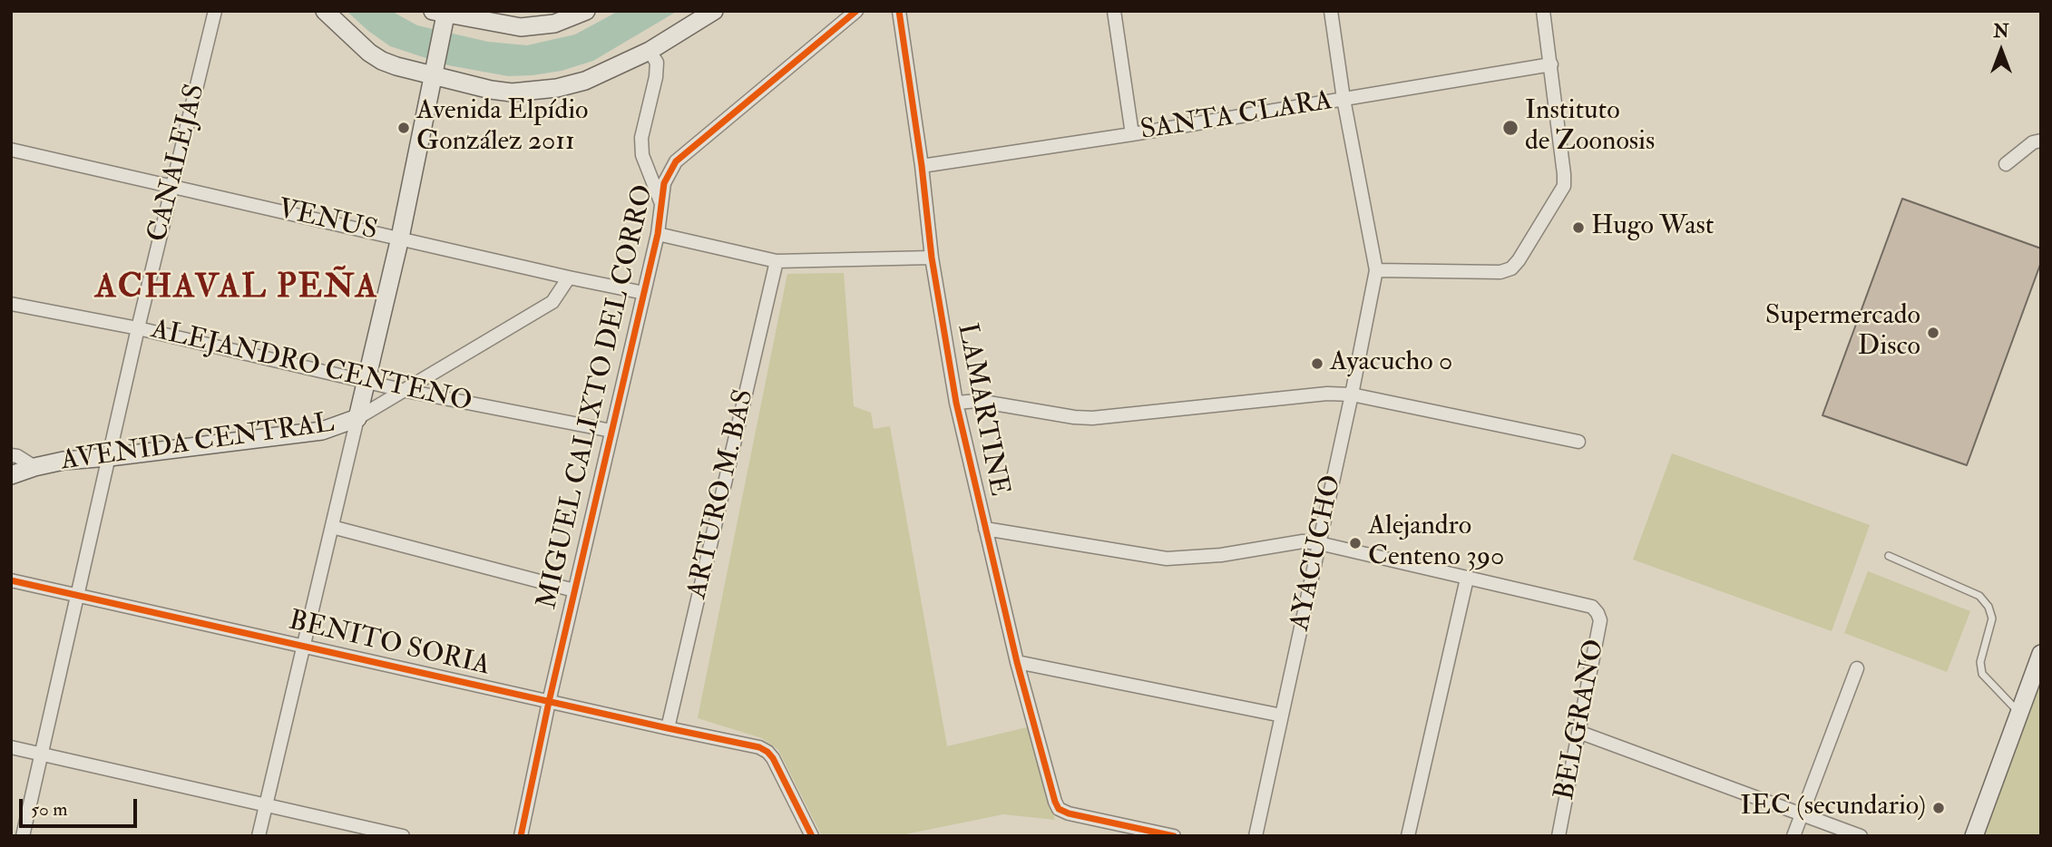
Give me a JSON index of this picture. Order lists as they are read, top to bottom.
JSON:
{
  "streets": {
    "main road": ["AVENIDA CENTRAL"],
    "street": [
      "SANTA CLARA",
      "CANALEJAS",
      "VENUS",
      "ALEJANDRO CENTENO",
      "MIGUEL CALIXTO DEL CORRO",
      "LAMARTINE",
      "ARTURO M. BAS",
      "AYACUCHO",
      "BENITO SORIA",
      "BELGRANO"
    ]
  },
  "crossings": [
    ["SANTA CLARA", "LAMARTINE"],
    ["CANALEJAS", "VENUS"],
    ["CANALEJAS", "ALEJANDRO CENTENO"],
    ["CANALEJAS", "AVENIDA CENTRAL"],
    ["CANALEJAS", "BENITO SORIA"],
    ["VENUS", "MIGUEL CALIXTO DEL CORRO"],
    ["VENUS", "AVENIDA CENTRAL"],
    ["ALEJANDRO CENTENO", "MIGUEL CALIXTO DEL CORRO"],
    ["ALEJANDRO CENTENO", "AVENIDA CENTRAL"],
    ["MIGUEL CALIXTO DEL CORRO", "BENITO SORIA"],
    ["ARTURO M. BAS", "BENITO SORIA"]
  ],
  "districts": ["ACHAVAL PEÑA"],
  "places": [
    "Avenida Elpídio González 2011",
    "Instituto de Zoonosis",
    "Hugo Wast",
    "Supermercado Disco",
    "Ayacucho 0",
    "Alejandro Centeno 390",
    "IEC (secundario)"
  ],
  "scale_bar": "50 m",
  "north": "top"
}
